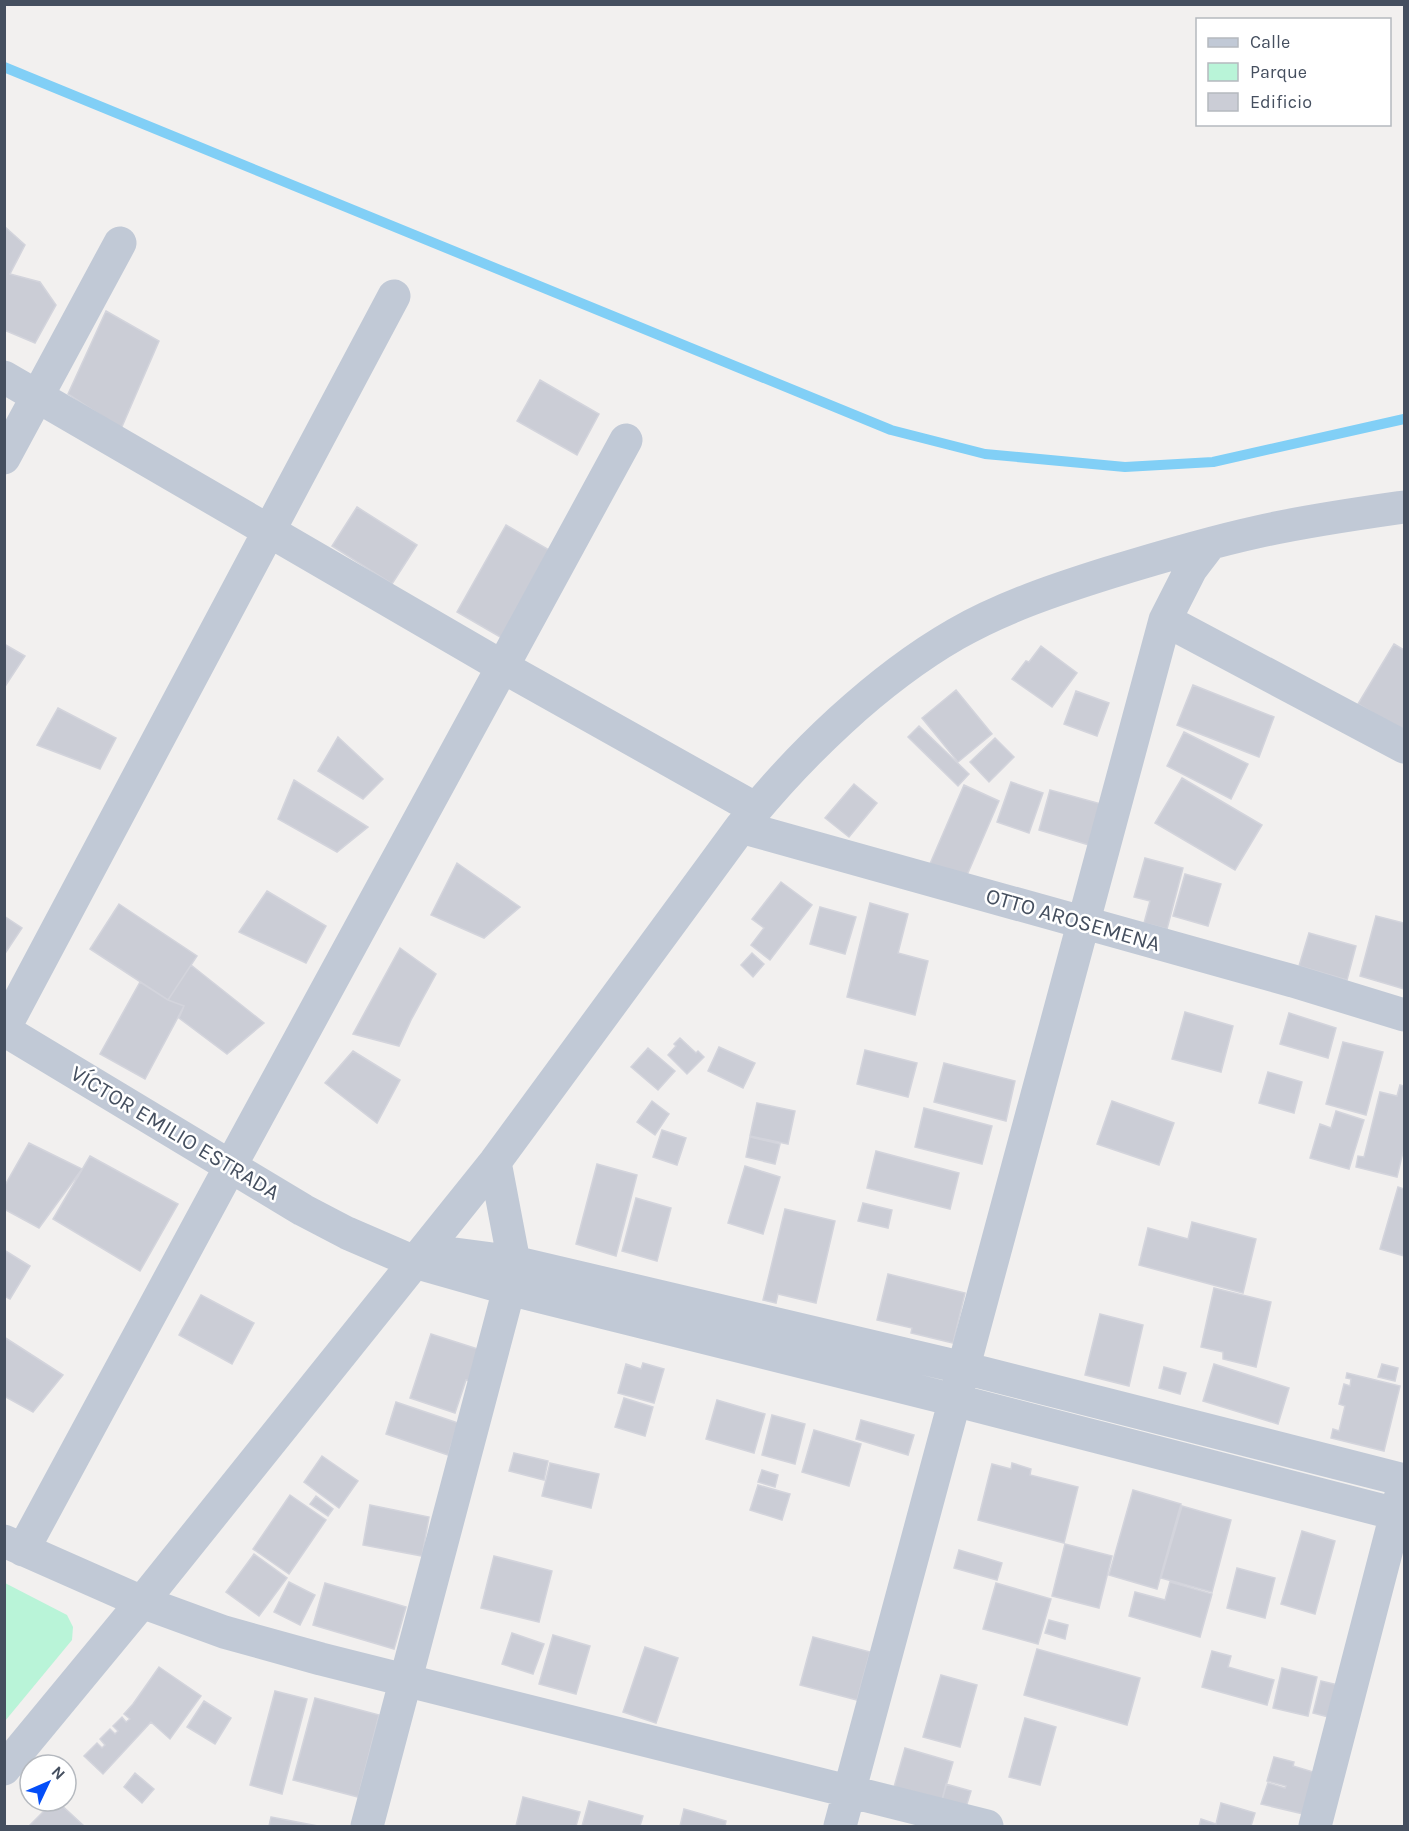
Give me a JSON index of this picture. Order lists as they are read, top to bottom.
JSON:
{
  "streets": {
    "street": ["OTTO AROSEMENA", "VÍCTOR EMILIO ESTRADA"]
  },
  "legend": ["Calle", "Parque", "Edificio"],
  "north": "top right"
}
